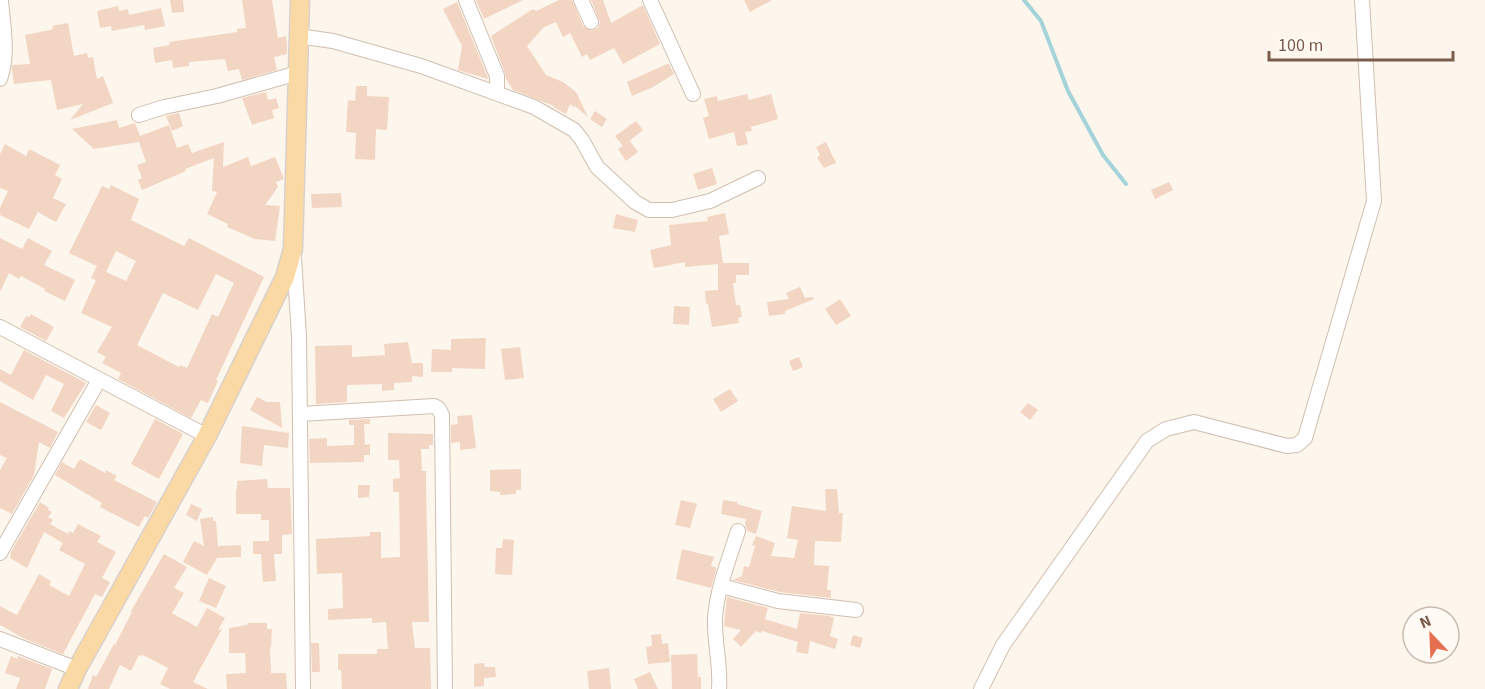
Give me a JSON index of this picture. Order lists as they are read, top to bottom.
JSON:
{
  "scale_bar": "100 m",
  "north": "top left"
}
